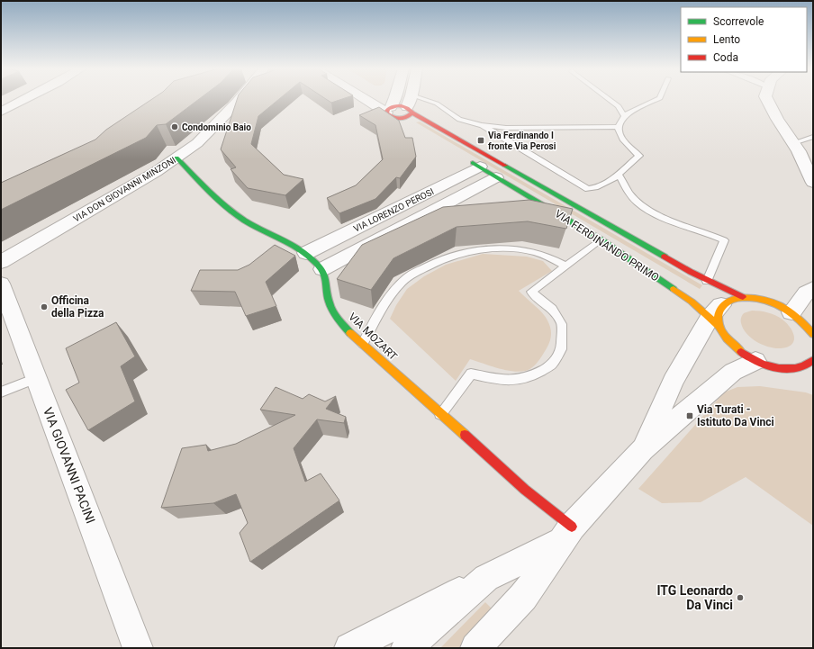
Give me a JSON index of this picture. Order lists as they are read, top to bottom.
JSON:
{
  "streets": {
    "street": [
      "VIA DON GIOVANNI MINZONI",
      "VIA LORENZO PEROSI",
      "VIA FERDINANDO PRIMO",
      "VIA MOZART",
      "VIA GIOVANNI PACINI"
    ]
  },
  "crossings": [
    ["VIA LORENZO PEROSI", "VIA FERDINANDO PRIMO"],
    ["VIA LORENZO PEROSI", "VIA MOZART"]
  ],
  "places": {
    "other": ["Condominio Baio", "Officina della Pizza", "ITG Leonardo Da Vinci"],
    "transit": ["Via Ferdinando I fronte Via Perosi", "Via Turati - Istituto Da Vinci"]
  },
  "legend": ["Scorrevole", "Lento", "Coda"]
}
